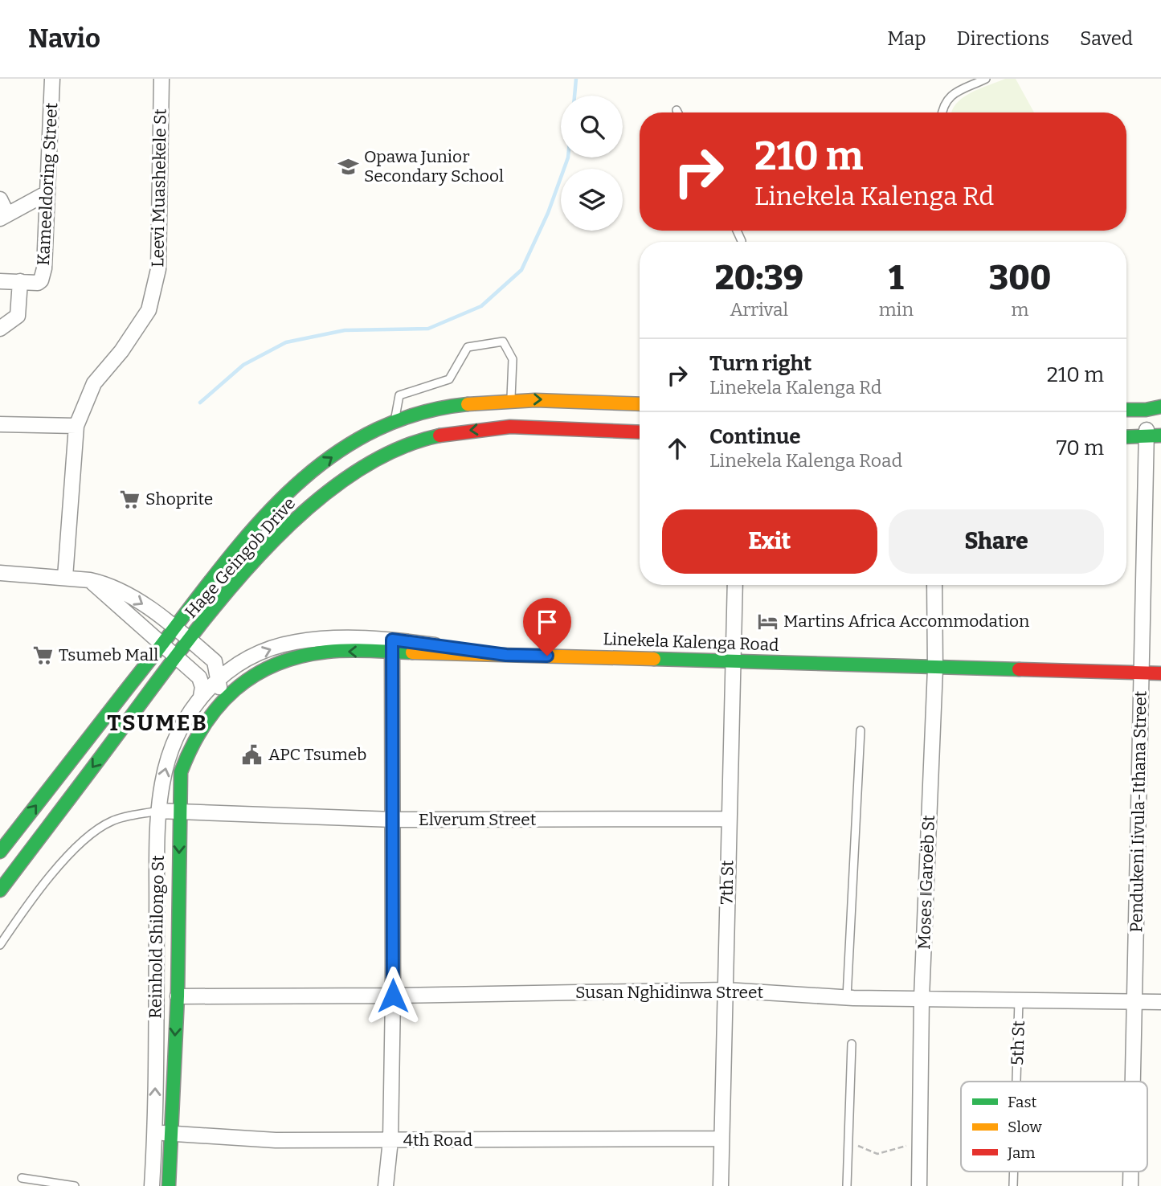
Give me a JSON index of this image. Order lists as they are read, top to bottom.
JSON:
{
  "streets": {
    "main road": ["Hage Geingob Drive", "Linekela Kalenga Road", "Reinhold Shilongo St"],
    "street": [
      "Kameeldoring Street",
      "Leevi Muashekele St",
      "Pendukeni Iivula-Ithana Street",
      "Elverum Street",
      "7th St",
      "Moses ǁGaroëb St",
      "Susan Nghidinwa Street",
      "4th Road"
    ],
    "lane": ["5th St"]
  },
  "crossings": [
    ["Linekela Kalenga Road", "Pendukeni Iivula-Ithana Street"],
    ["Linekela Kalenga Road", "7th St"],
    ["Linekela Kalenga Road", "Moses ǁGaroëb St"],
    ["Pendukeni Iivula-Ithana Street", "Susan Nghidinwa Street"],
    ["Elverum Street", "7th St"],
    ["Elverum Street", "Reinhold Shilongo St"],
    ["7th St", "Susan Nghidinwa Street"],
    ["7th St", "4th Road"],
    ["Moses ǁGaroëb St", "Susan Nghidinwa Street"],
    ["Reinhold Shilongo St", "Susan Nghidinwa Street"],
    ["Reinhold Shilongo St", "4th Road"],
    ["Susan Nghidinwa Street", "5th St"]
  ],
  "districts": ["TSUMEB"],
  "places": {
    "school or university": ["Opawa Junior Secondary School"],
    "supermarket": ["Shoprite", "Tsumeb Mall"],
    "hotel": ["Martins Africa Accommodation"],
    "public building": ["APC Tsumeb"]
  },
  "legend": ["Fast", "Slow", "Jam"],
  "page": {
    "header": "Navio",
    "nav": ["Map", "Directions", "Saved"],
    "turn": ["210 m", "Linekela Kalenga Rd"],
    "eta": [
      "20:39",
      "Arrival",
      "1",
      "min",
      "300",
      "m"
    ],
    "list": [
      {
        "name": "Turn right",
        "note": "Linekela Kalenga Rd",
        "value": "210 m"
      },
      {
        "name": "Continue",
        "note": "Linekela Kalenga Road",
        "value": "70 m"
      }
    ],
    "buttons": ["Exit", "Share"]
  }
}
